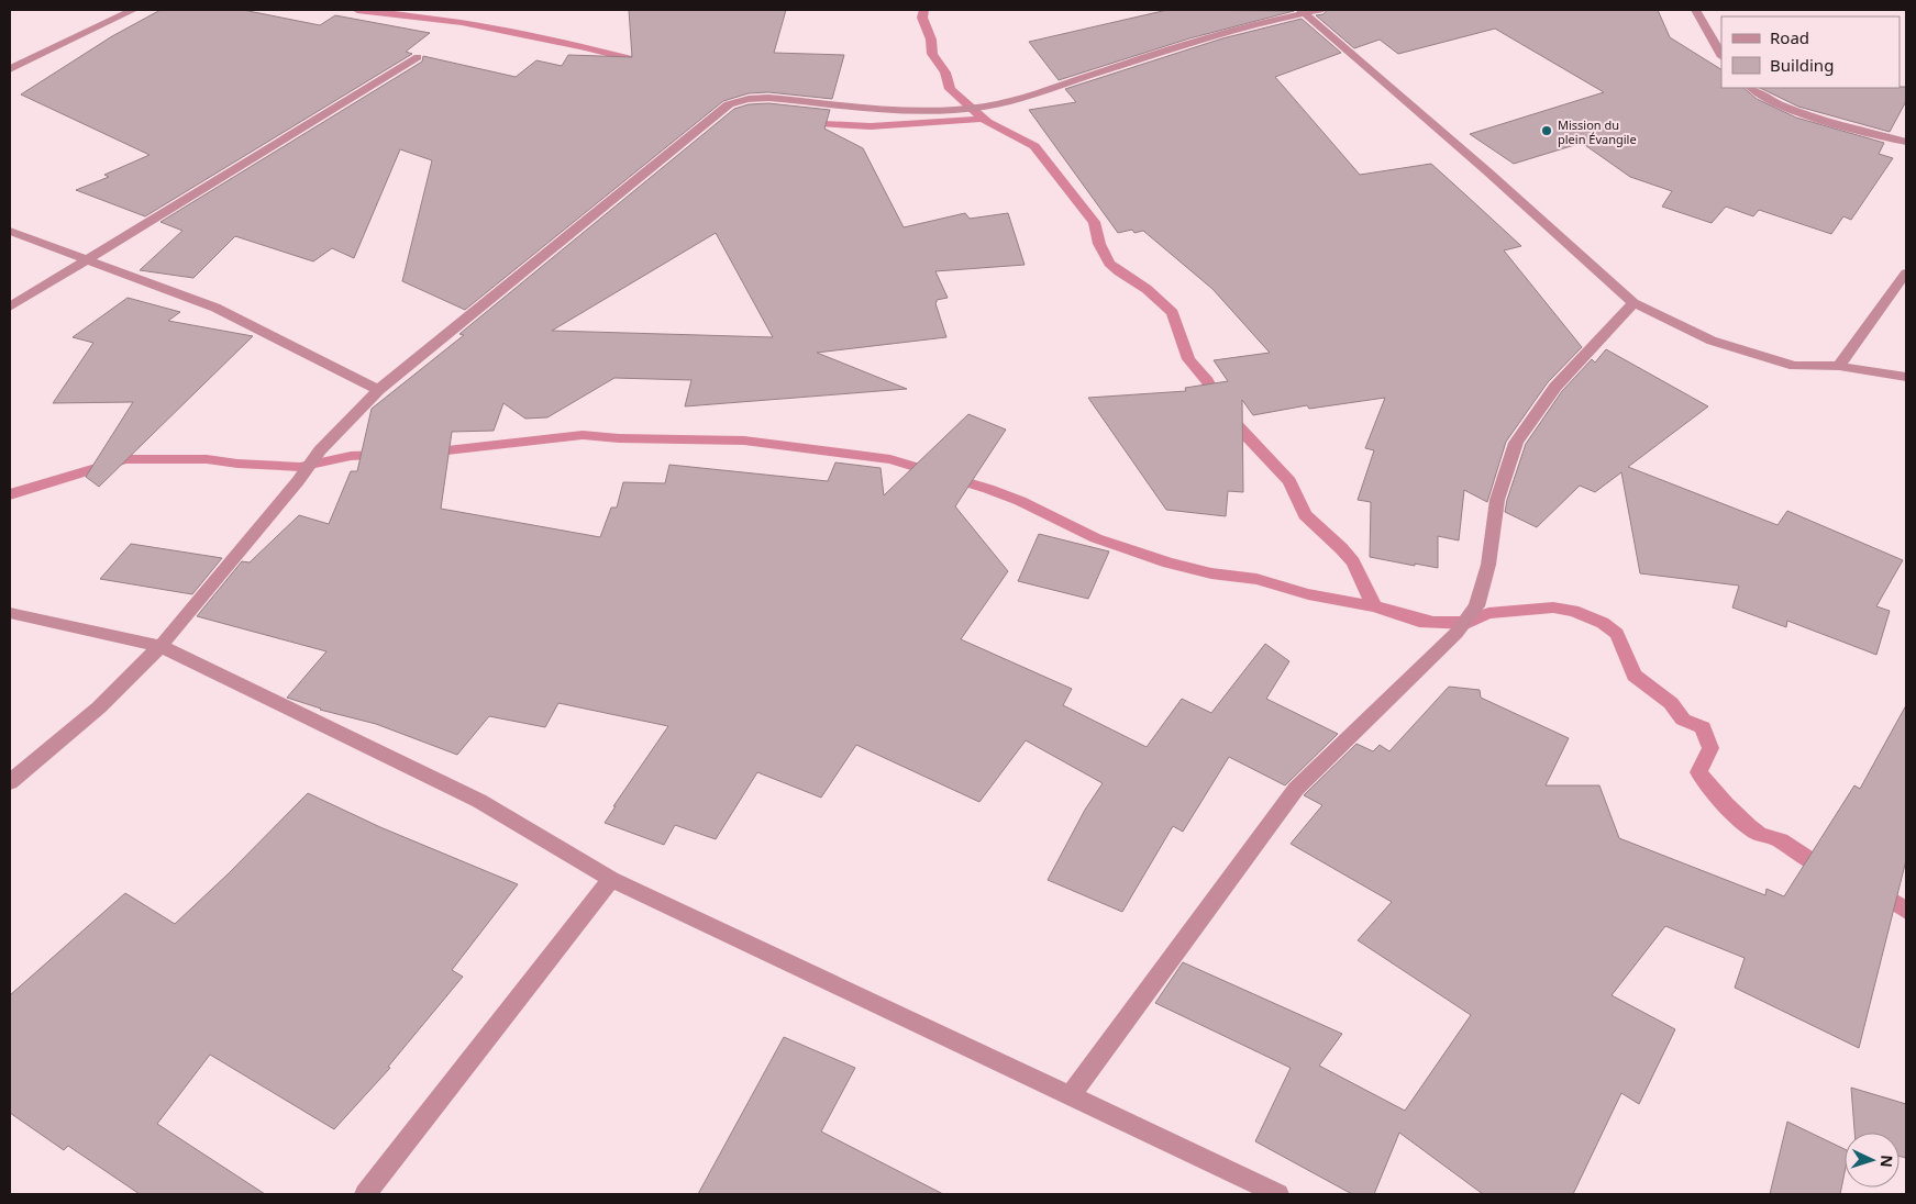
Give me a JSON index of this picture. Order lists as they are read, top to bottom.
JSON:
{
  "places": ["Mission du plein Évangile"],
  "legend": ["Road", "Building"],
  "north": "right"
}
